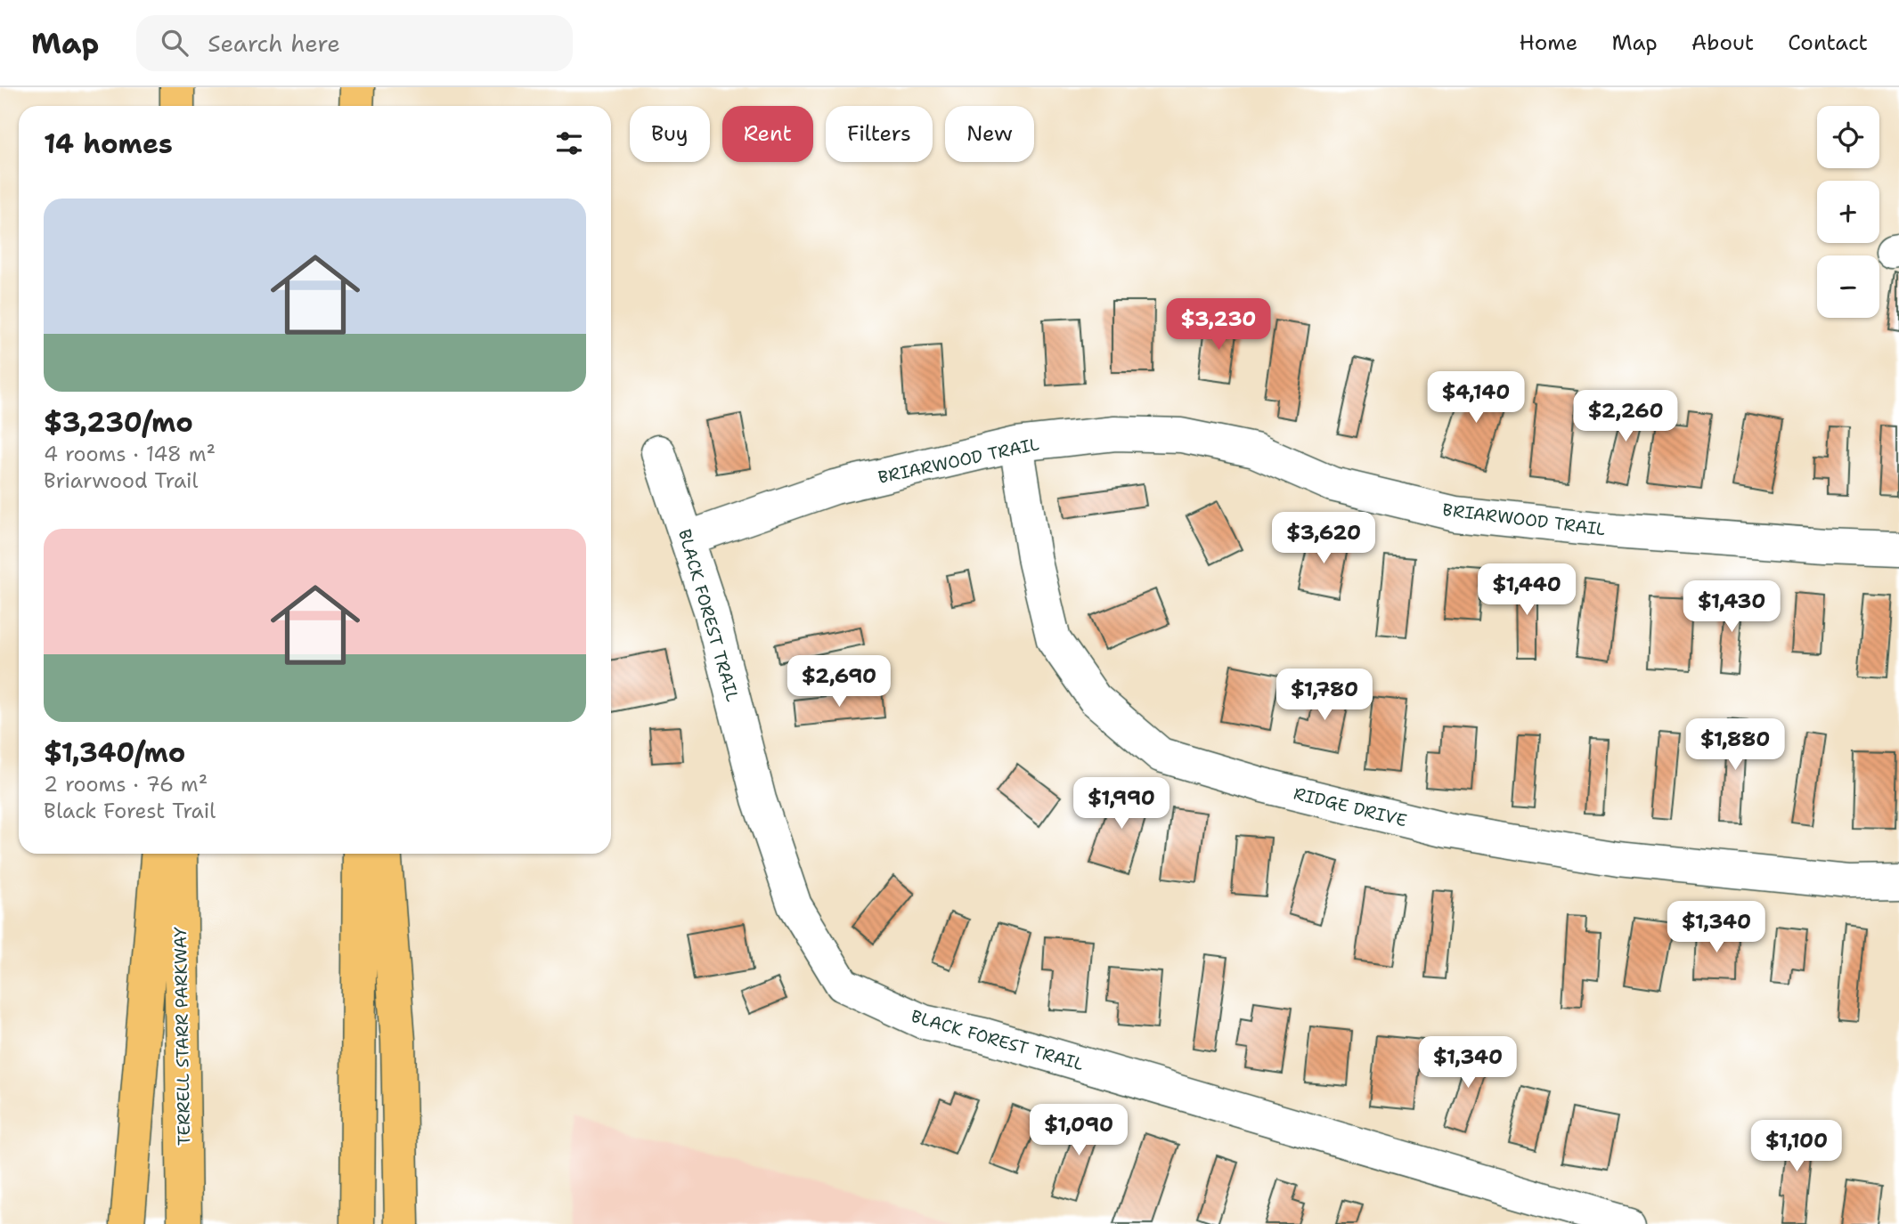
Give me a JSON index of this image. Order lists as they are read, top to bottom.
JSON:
{
  "streets": {
    "highway": ["TERRELL STARR PARKWAY"],
    "street": ["BRIARWOOD TRAIL", "BLACK FOREST TRAIL", "RIDGE DRIVE"]
  },
  "crossings": [
    ["BRIARWOOD TRAIL", "BLACK FOREST TRAIL"],
    ["BRIARWOOD TRAIL", "RIDGE DRIVE"]
  ],
  "page": {
    "header": "Map",
    "search": "Search here",
    "nav": [
      "Home",
      "Map",
      "About",
      "Contact"
    ],
    "map_buttons": ["+", "−"],
    "chip": [
      "Buy",
      "Rent",
      "Filters",
      "New"
    ],
    "heading": "14 homes",
    "list": [
      {
        "name": "$3,230/mo",
        "note": "4 rooms · 148 m² · Briarwood Trail"
      },
      {
        "name": "$1,340/mo",
        "note": "2 rooms · 76 m² · Black Forest Trail"
      }
    ],
    "price": [
      "$3,230",
      "$4,140",
      "$2,260",
      "$3,620",
      "$1,440",
      "$1,430",
      "$2,690",
      "$1,780",
      "$1,880",
      "$1,990",
      "$1,340",
      "$1,340",
      "$1,090",
      "$1,100"
    ]
  }
}
